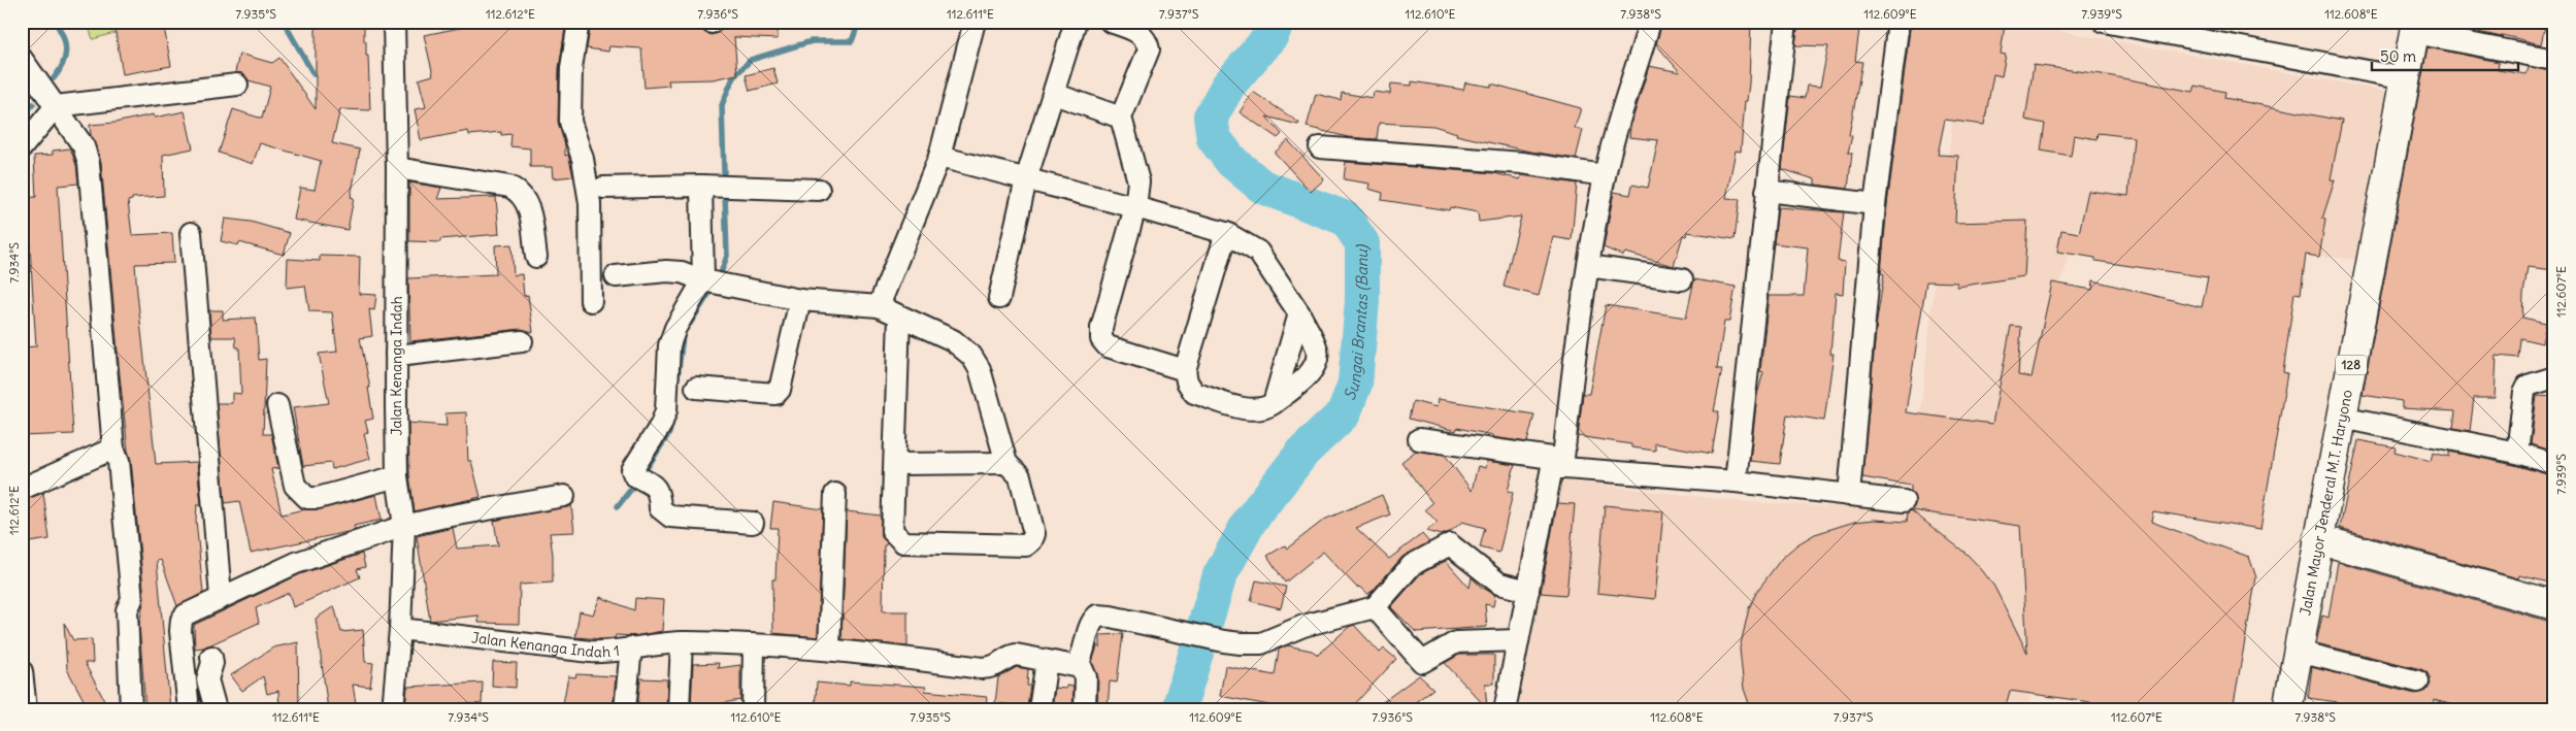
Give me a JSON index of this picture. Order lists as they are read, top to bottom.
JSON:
{
  "streets": {
    "main road": ["128", "Jalan Mayor Jenderal M.T. Haryono"],
    "street": ["Jalan Kenanga Indah", "Jalan Kenanga Indah 1"]
  },
  "crossings": [
    ["Jalan Kenanga Indah", "Jalan Kenanga Indah 1"]
  ],
  "water": ["Sungai Brantas (Banu)"],
  "scale_bar": "50 m",
  "coordinates": [
    "7.935°S",
    "112.612°E",
    "7.936°S",
    "112.611°E",
    "7.937°S",
    "112.610°E",
    "7.938°S",
    "112.609°E",
    "7.939°S",
    "112.608°E",
    "7.934°S",
    "112.607°E"
  ]
}
